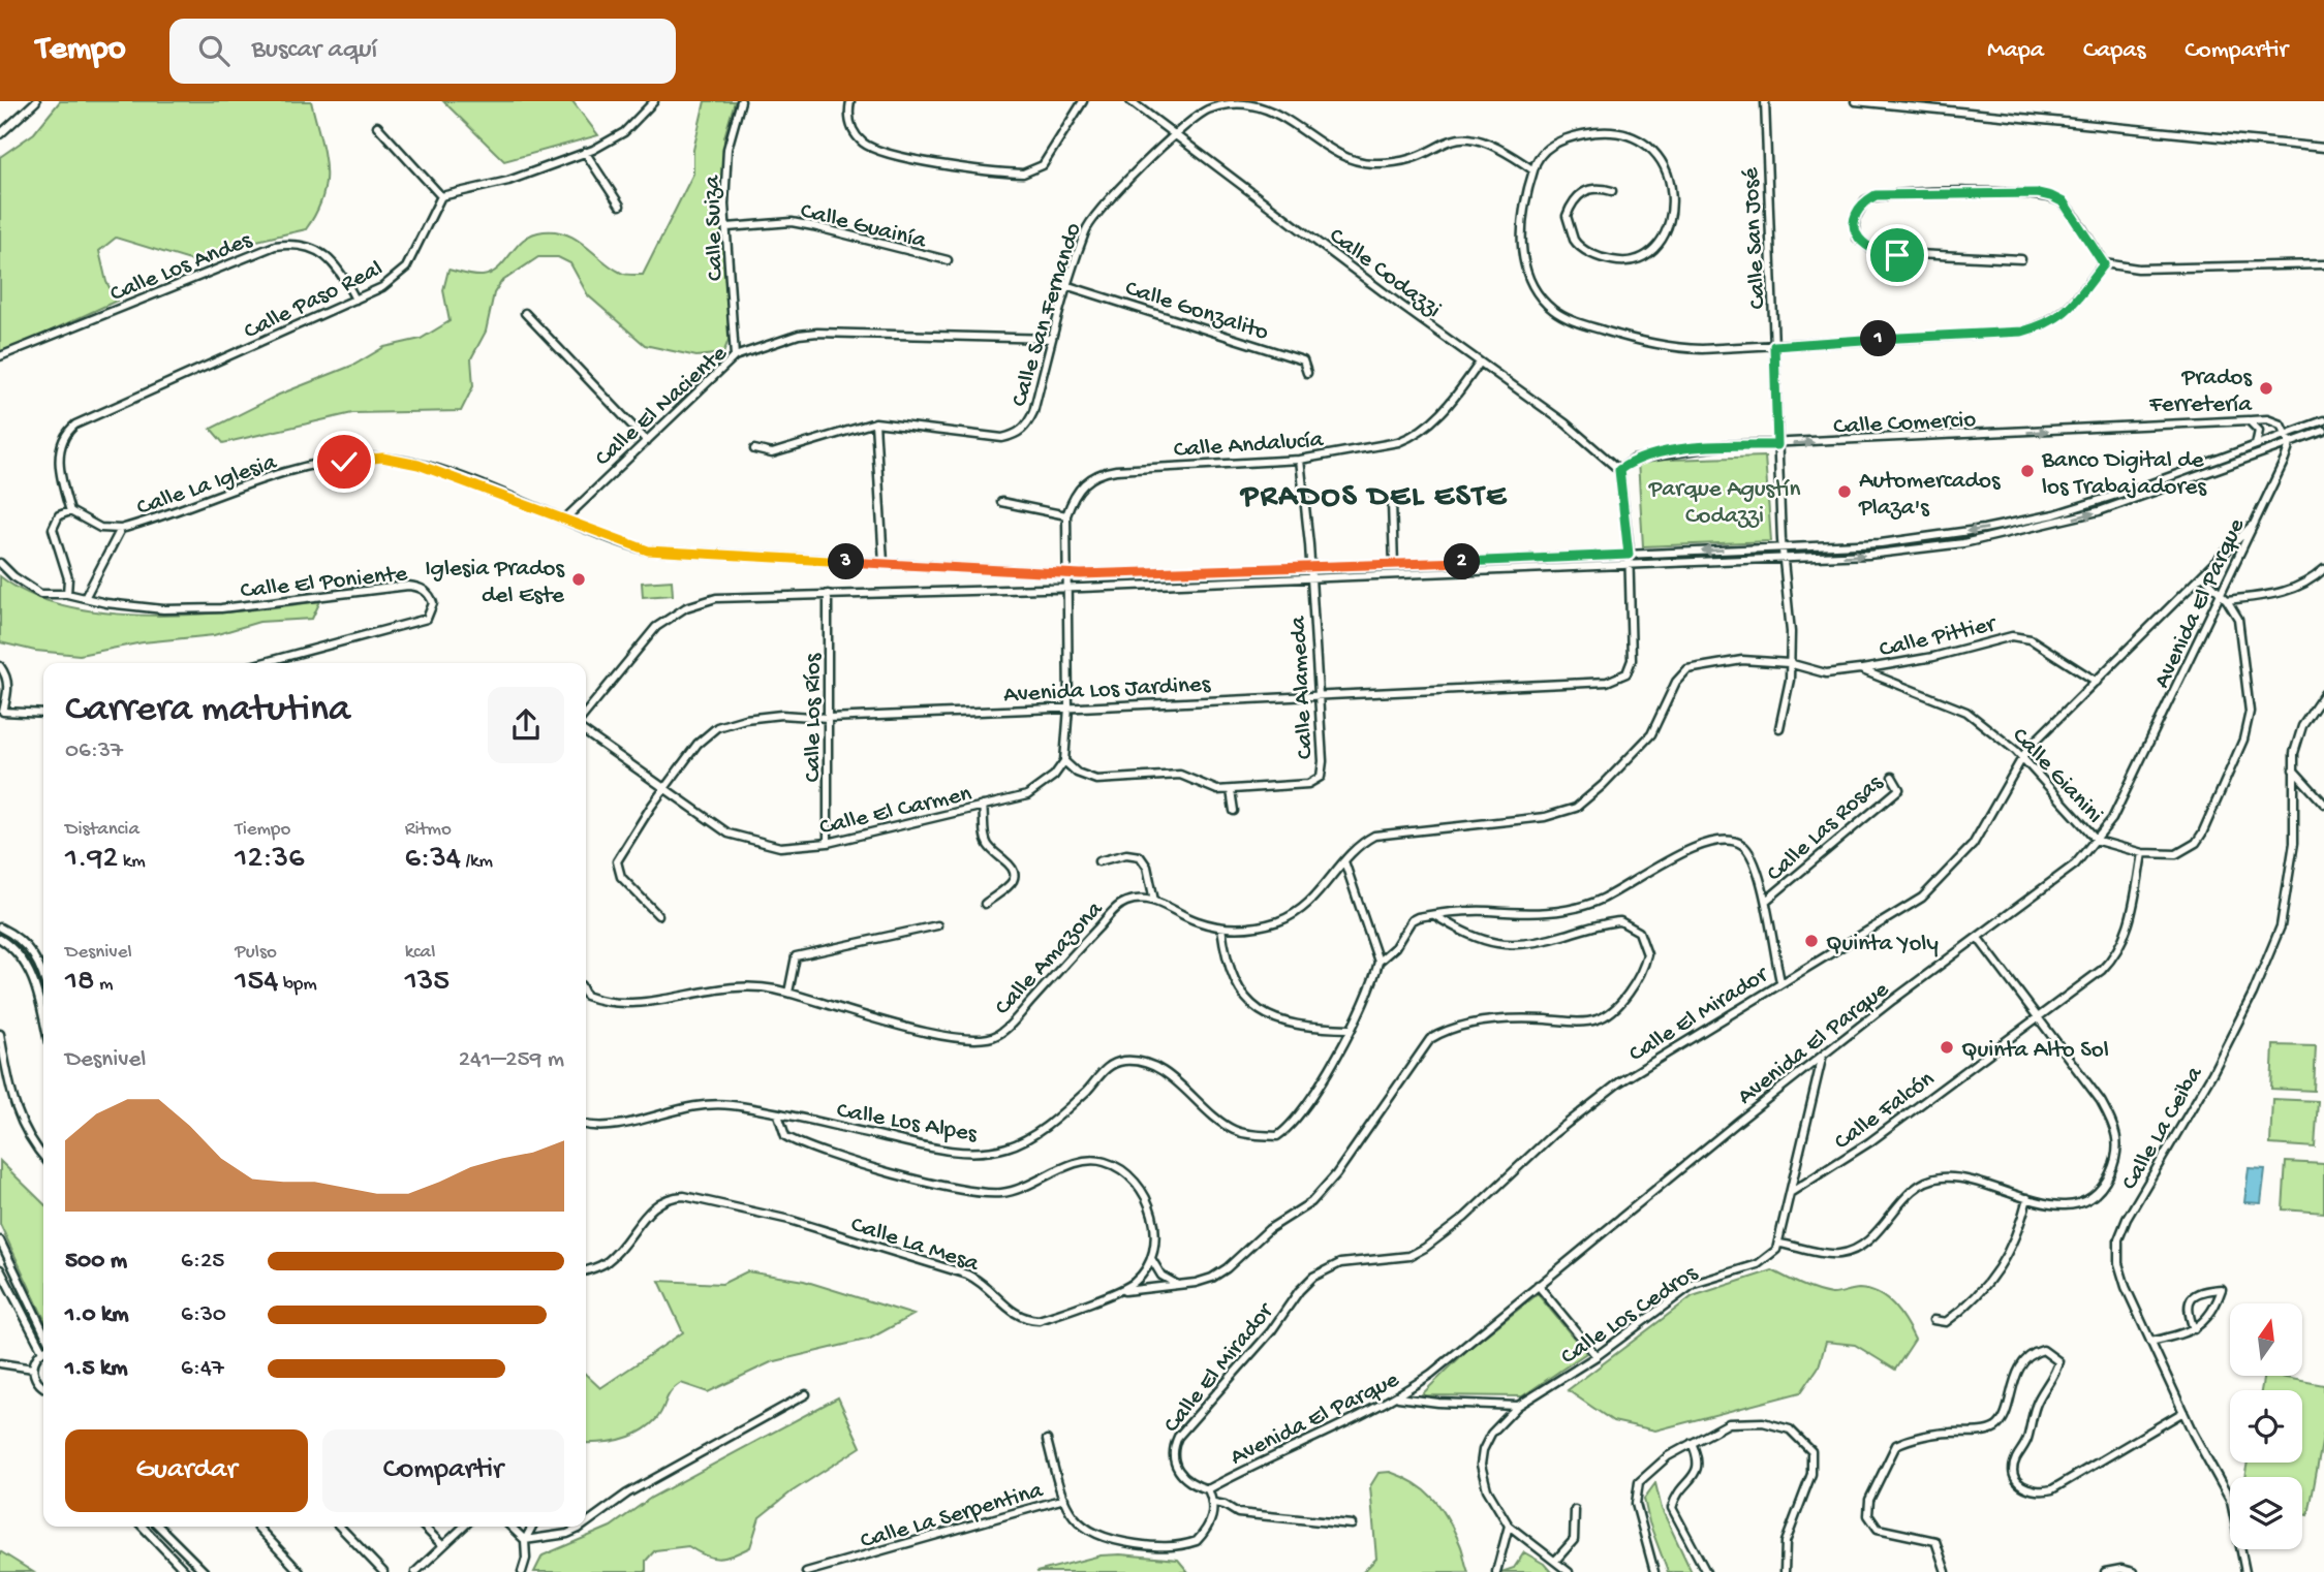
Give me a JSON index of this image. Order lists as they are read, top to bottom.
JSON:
{
  "streets": {
    "street": [
      "Calle Guainía",
      "Calle Suiza",
      "Calle San José",
      "Calle Los Andes",
      "Calle Codazzi",
      "Calle Paso Real",
      "Calle Gonzalito",
      "Calle San Fernando",
      "Calle El Naciente",
      "Calle Comercio",
      "Calle Andalucía",
      "Calle La Iglesia",
      "Calle El Poniente",
      "Avenida El Parque",
      "Calle Pittier",
      "Avenida Los Jardines",
      "Calle Alameda",
      "Calle Los Ríos",
      "Calle Gianini",
      "Calle El Carmen",
      "Calle Las Rosas",
      "Calle Amazona",
      "Calle El Mirador",
      "Calle Falcón",
      "Calle Los Alpes",
      "Calle La Ceiba",
      "Calle La Mesa",
      "Calle Los Cedros",
      "Calle La Serpentina"
    ]
  },
  "crossings": [
    ["Calle Guainía", "Calle Suiza"],
    ["Calle Suiza", "Calle El Naciente"],
    ["Calle San José", "Calle Comercio"],
    ["Calle San José", "Calle La Iglesia"],
    ["Calle San José", "Calle Gianini"],
    ["Calle Los Andes", "Calle Paso Real"],
    ["Calle Codazzi", "Calle San Fernando"],
    ["Calle Codazzi", "Calle Comercio"],
    ["Calle Codazzi", "Calle Andalucía"],
    ["Calle Gonzalito", "Calle San Fernando"],
    ["Calle San Fernando", "Calle El Naciente"],
    ["Calle El Naciente", "Calle La Iglesia"],
    ["Calle Comercio", "Calle La Iglesia"],
    ["Calle Andalucía", "Calle Alameda"],
    ["Calle La Iglesia", "Calle El Poniente"],
    ["Calle La Iglesia", "Calle Alameda"],
    ["Avenida El Parque", "Calle Gianini"],
    ["Avenida El Parque", "Calle El Mirador"],
    ["Avenida El Parque", "Calle La Ceiba"],
    ["Calle Pittier", "Calle Gianini"],
    ["Calle Pittier", "Calle El Mirador"],
    ["Avenida Los Jardines", "Calle Alameda"],
    ["Avenida Los Jardines", "Calle Los Ríos"],
    ["Avenida Los Jardines", "Calle El Carmen"],
    ["Calle Alameda", "Calle El Carmen"],
    ["Calle Los Ríos", "Calle El Carmen"],
    ["Calle Gianini", "Calle El Mirador"],
    ["Calle Gianini", "Calle Falcón"],
    ["Calle Falcón", "Calle La Ceiba"],
    ["Calle La Ceiba", "Calle Los Cedros"]
  ],
  "one_way": ["Calle Comercio"],
  "districts": ["PRADOS DEL ESTE"],
  "parks": ["Parque Agustín Codazzi"],
  "places": [
    "Prados Ferretería",
    "Banco Digital de los Trabajadores",
    "Automercados Plaza's",
    "Iglesia Prados del Este",
    "Quinta Yoly",
    "Quinta Alto Sol"
  ],
  "north": "top",
  "page": {
    "header": "Tempo",
    "search": "Buscar aquí",
    "nav": ["Mapa", "Capas", "Compartir"],
    "pins": ["1", "2", "3"],
    "heading": ["Carrera matutina", "06:37"],
    "stats": [
      ["Distancia", "1.92 km"],
      ["Tiempo", "12:36"],
      ["Ritmo", "6:34 /km"],
      ["Desnivel", "18 m"],
      ["Pulso", "154 bpm"],
      ["kcal", "135"]
    ],
    "chart": ["Desnivel", "241–259 m"],
    "list": [
      {
        "name": "500 m",
        "note": "6:25"
      },
      {
        "name": "1.0 km",
        "note": "6:30"
      },
      {
        "name": "1.5 km",
        "note": "6:47"
      }
    ],
    "buttons": ["Guardar", "Compartir"]
  }
}
